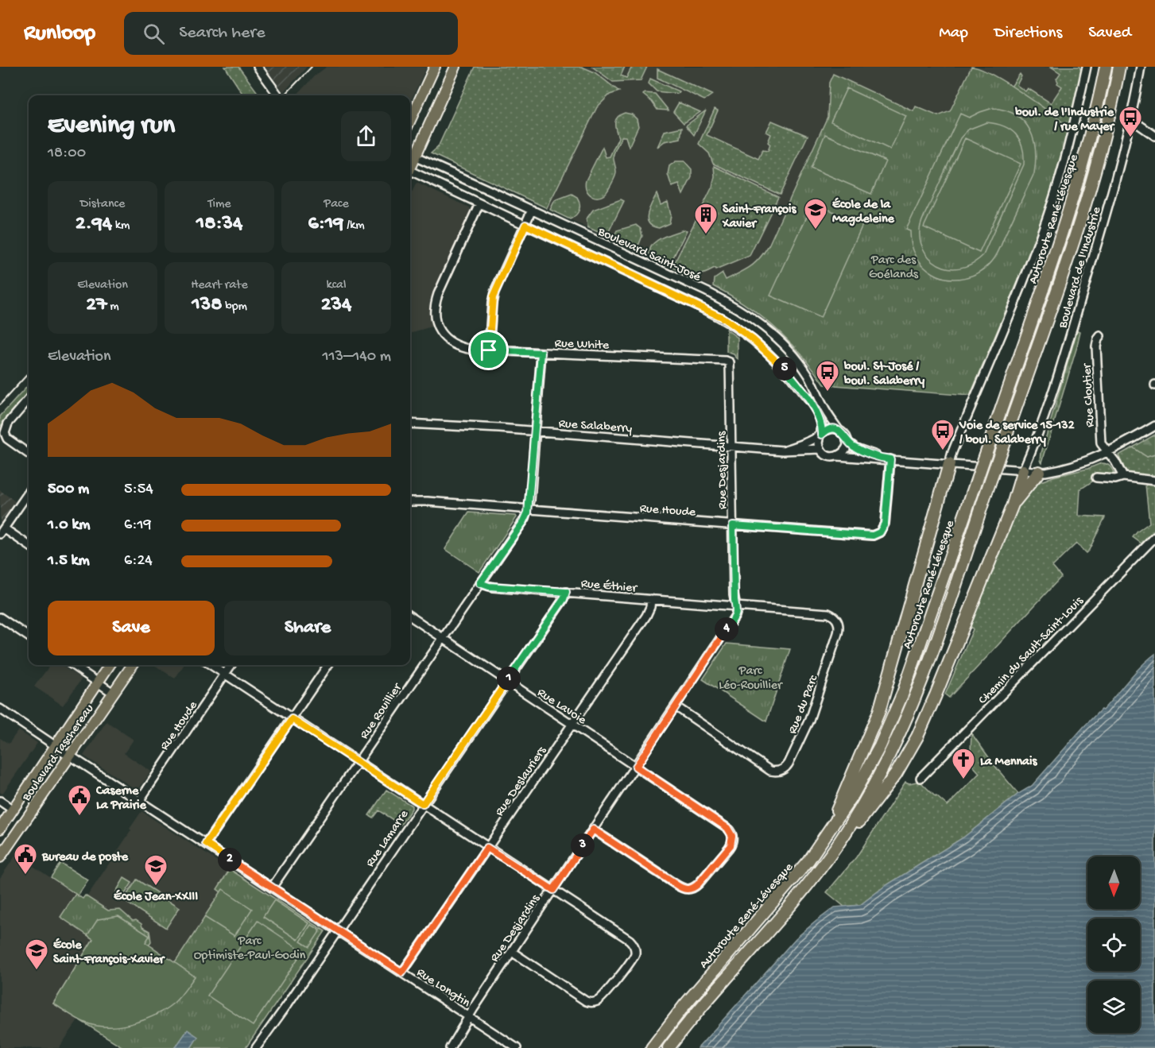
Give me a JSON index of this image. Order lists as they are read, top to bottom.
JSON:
{
  "streets": {
    "highway": ["Autoroute René-Lévesque"],
    "main road": ["Boulevard Taschereau"],
    "street": [
      "Boulevard Saint-José",
      "Boulevard de l'Industrie",
      "Rue White",
      "Rue Cloutier",
      "Rue Salaberry",
      "Rue Desjardins",
      "Rue Houde",
      "Rue Éthier",
      "Chemin du Sault-Saint-Louis",
      "Rue du Parc",
      "Rue Lavoie",
      "Rue Rouillier",
      "Rue Deslauriers",
      "Rue Lamarre",
      "Rue Longtin"
    ]
  },
  "crossings": [
    ["Boulevard Saint-José", "Rue Salaberry"],
    ["Rue White", "Rue Desjardins"],
    ["Rue White", "Rue Rouillier"],
    ["Rue Salaberry", "Rue Desjardins"],
    ["Rue Salaberry", "Rue Rouillier"],
    ["Rue Desjardins", "Rue Houde"],
    ["Rue Desjardins", "Rue Éthier"],
    ["Rue Desjardins", "Rue du Parc"],
    ["Rue Desjardins", "Rue Lavoie"],
    ["Rue Desjardins", "Rue Longtin"],
    ["Rue Houde", "Rue Rouillier"],
    ["Rue Houde", "Rue Longtin"],
    ["Rue Éthier", "Rue du Parc"],
    ["Rue Éthier", "Rue Rouillier"],
    ["Rue Éthier", "Rue Deslauriers"],
    ["Rue Éthier", "Rue Lamarre"],
    ["Rue Lavoie", "Rue Rouillier"],
    ["Rue Lavoie", "Rue Deslauriers"],
    ["Rue Lavoie", "Rue Lamarre"],
    ["Rue Rouillier", "Rue Longtin"],
    ["Boulevard Taschereau", "Rue Longtin"],
    ["Rue Deslauriers", "Rue Longtin"],
    ["Rue Lamarre", "Rue Longtin"]
  ],
  "parks": ["Parc des Goélands", "Parc Léo-Rouillier", "Parc Optimiste-Paul-Godin"],
  "places": {
    "bus stop": ["boul. de l'Industrie / rue Mayer", "boul. St-José / boul. Salaberry", "Voie de service 15-132 / boul. Salaberry"],
    "school or university": ["École de la Magdeleine", "École Jean-XXIII", "École Saint-François-Xavier"],
    "building": ["Saint-François Xavier"],
    "church": ["La Mennais"],
    "public building": ["Caserne La Prairie", "Bureau de poste"]
  },
  "north": "bottom",
  "page": {
    "header": "Runloop",
    "search": "Search here",
    "nav": ["Map", "Directions", "Saved"],
    "heading": ["Evening run", "18:00"],
    "stats": [
      ["Distance", "2.94 km"],
      ["Time", "18:34"],
      ["Pace", "6:19 /km"],
      ["Elevation", "27 m"],
      ["Heart rate", "138 bpm"],
      ["kcal", "234"]
    ],
    "chart": ["Elevation", "113–140 m"],
    "pins": [
      "5",
      "4",
      "1",
      "3",
      "2"
    ],
    "list": [
      {
        "name": "500 m",
        "note": "5:54"
      },
      {
        "name": "1.0 km",
        "note": "6:19"
      },
      {
        "name": "1.5 km",
        "note": "6:24"
      }
    ],
    "buttons": ["Save", "Share"]
  }
}
